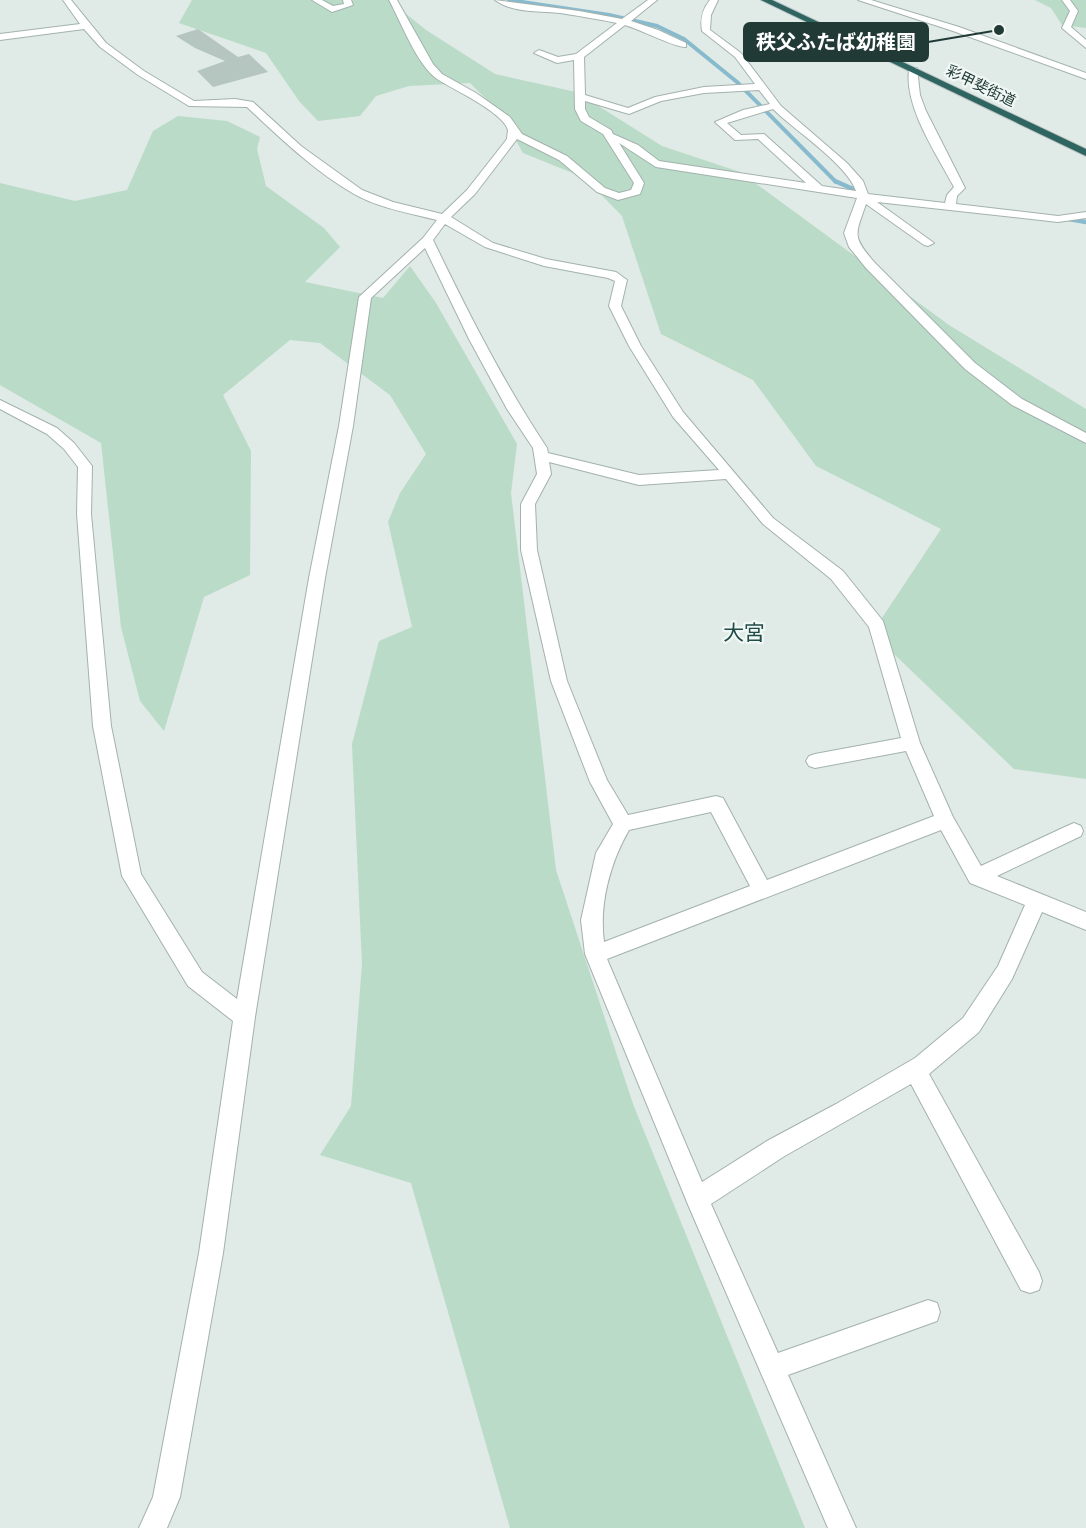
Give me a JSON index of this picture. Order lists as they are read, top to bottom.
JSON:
{
  "streets": {
    "highway": ["彩甲斐街道"]
  },
  "districts": ["大宮"],
  "places": ["秩父ふたば幼稚園"]
}
